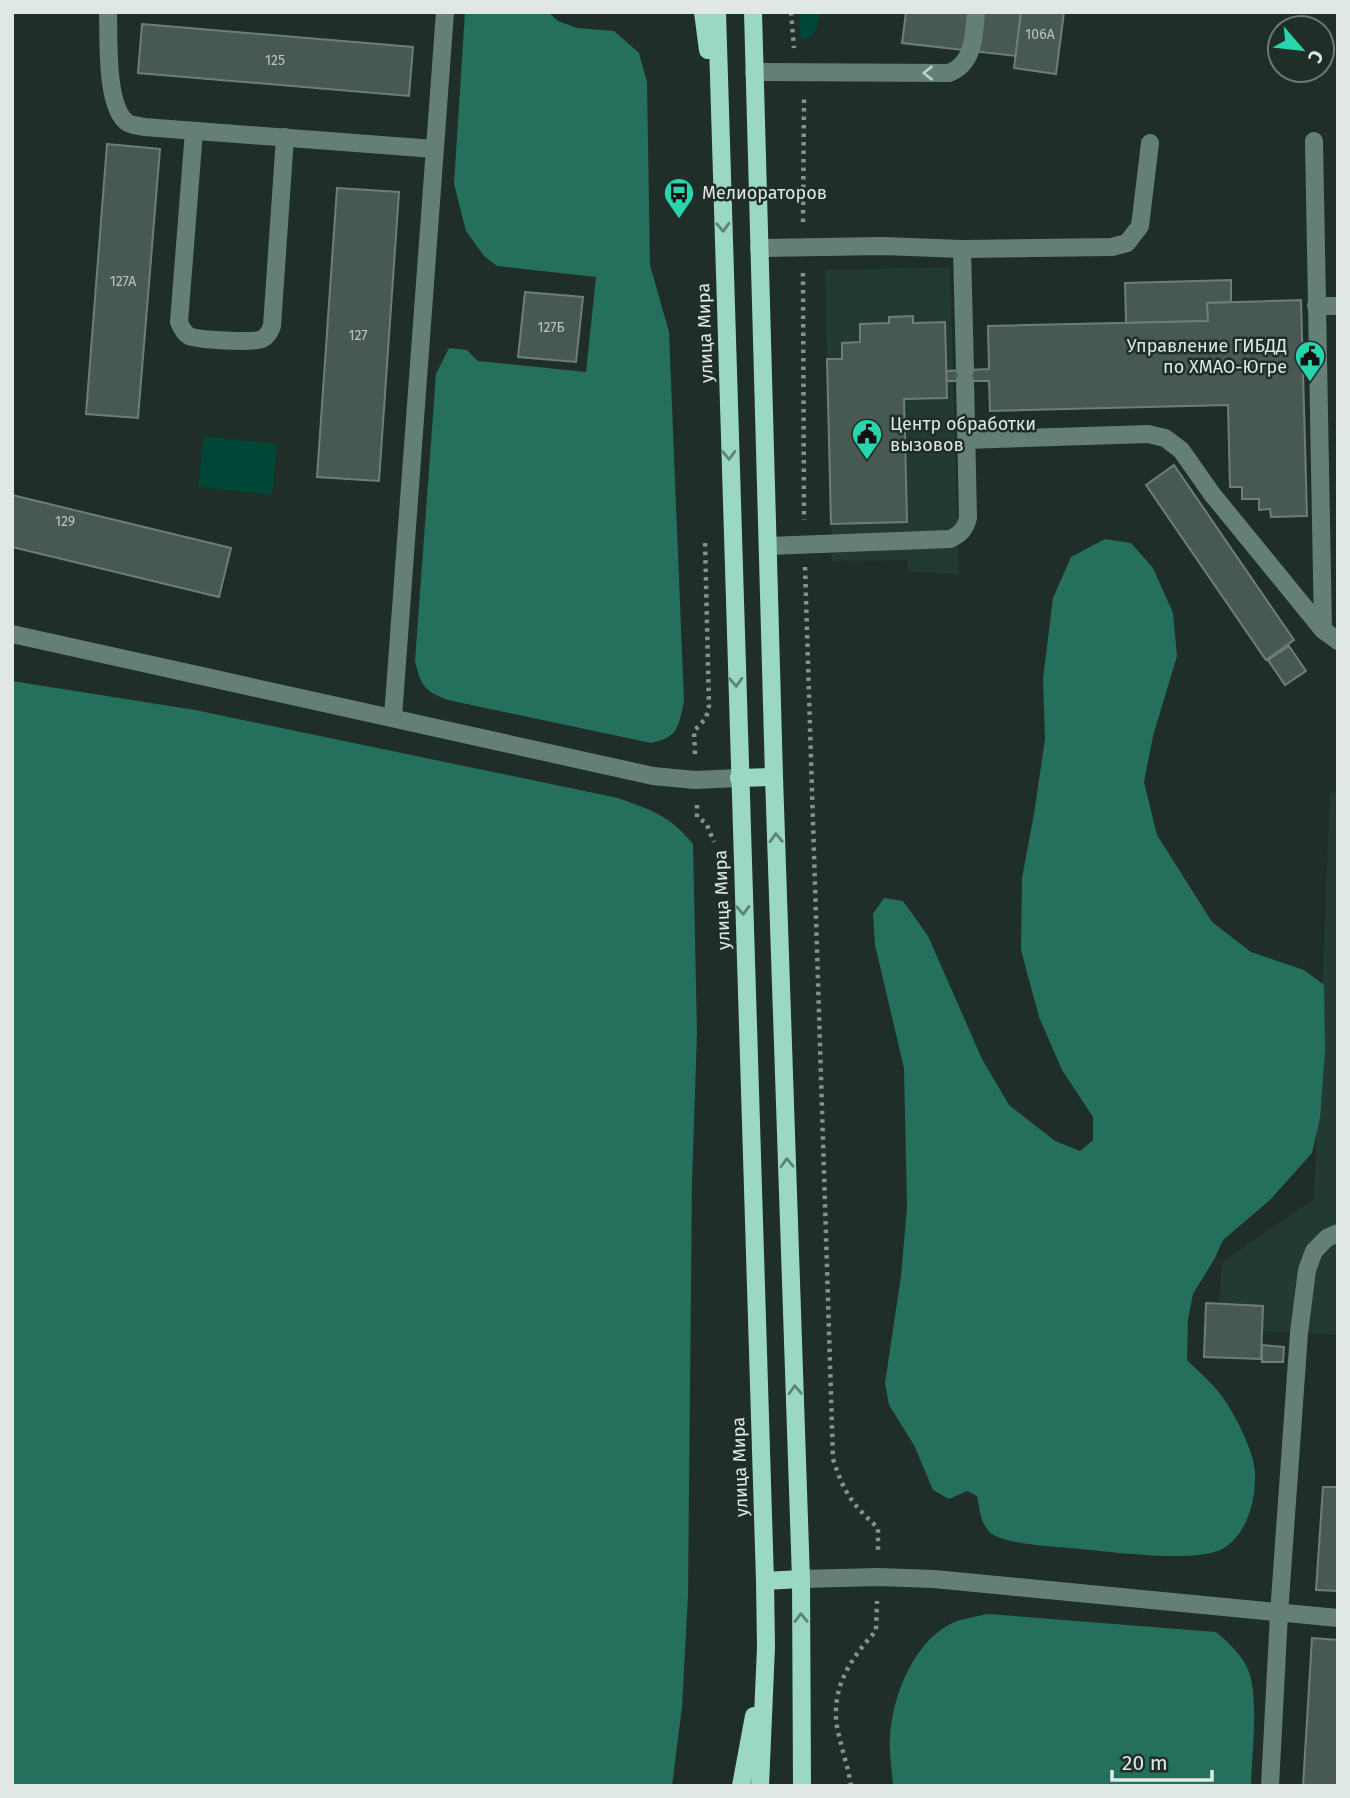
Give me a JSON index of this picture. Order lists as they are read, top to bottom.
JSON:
{
  "streets": {
    "main road": ["улица Мира"]
  },
  "places": {
    "bus stop": ["Мелиораторов"],
    "public building": ["Управление ГИБДД по ХМАО-Югре", "Центр обработки вызовов"]
  },
  "house_numbers": [
    "106А",
    "125",
    "127А",
    "127Б",
    "127",
    "129"
  ],
  "scale_bar": "20 m",
  "north": "bottom right"
}
